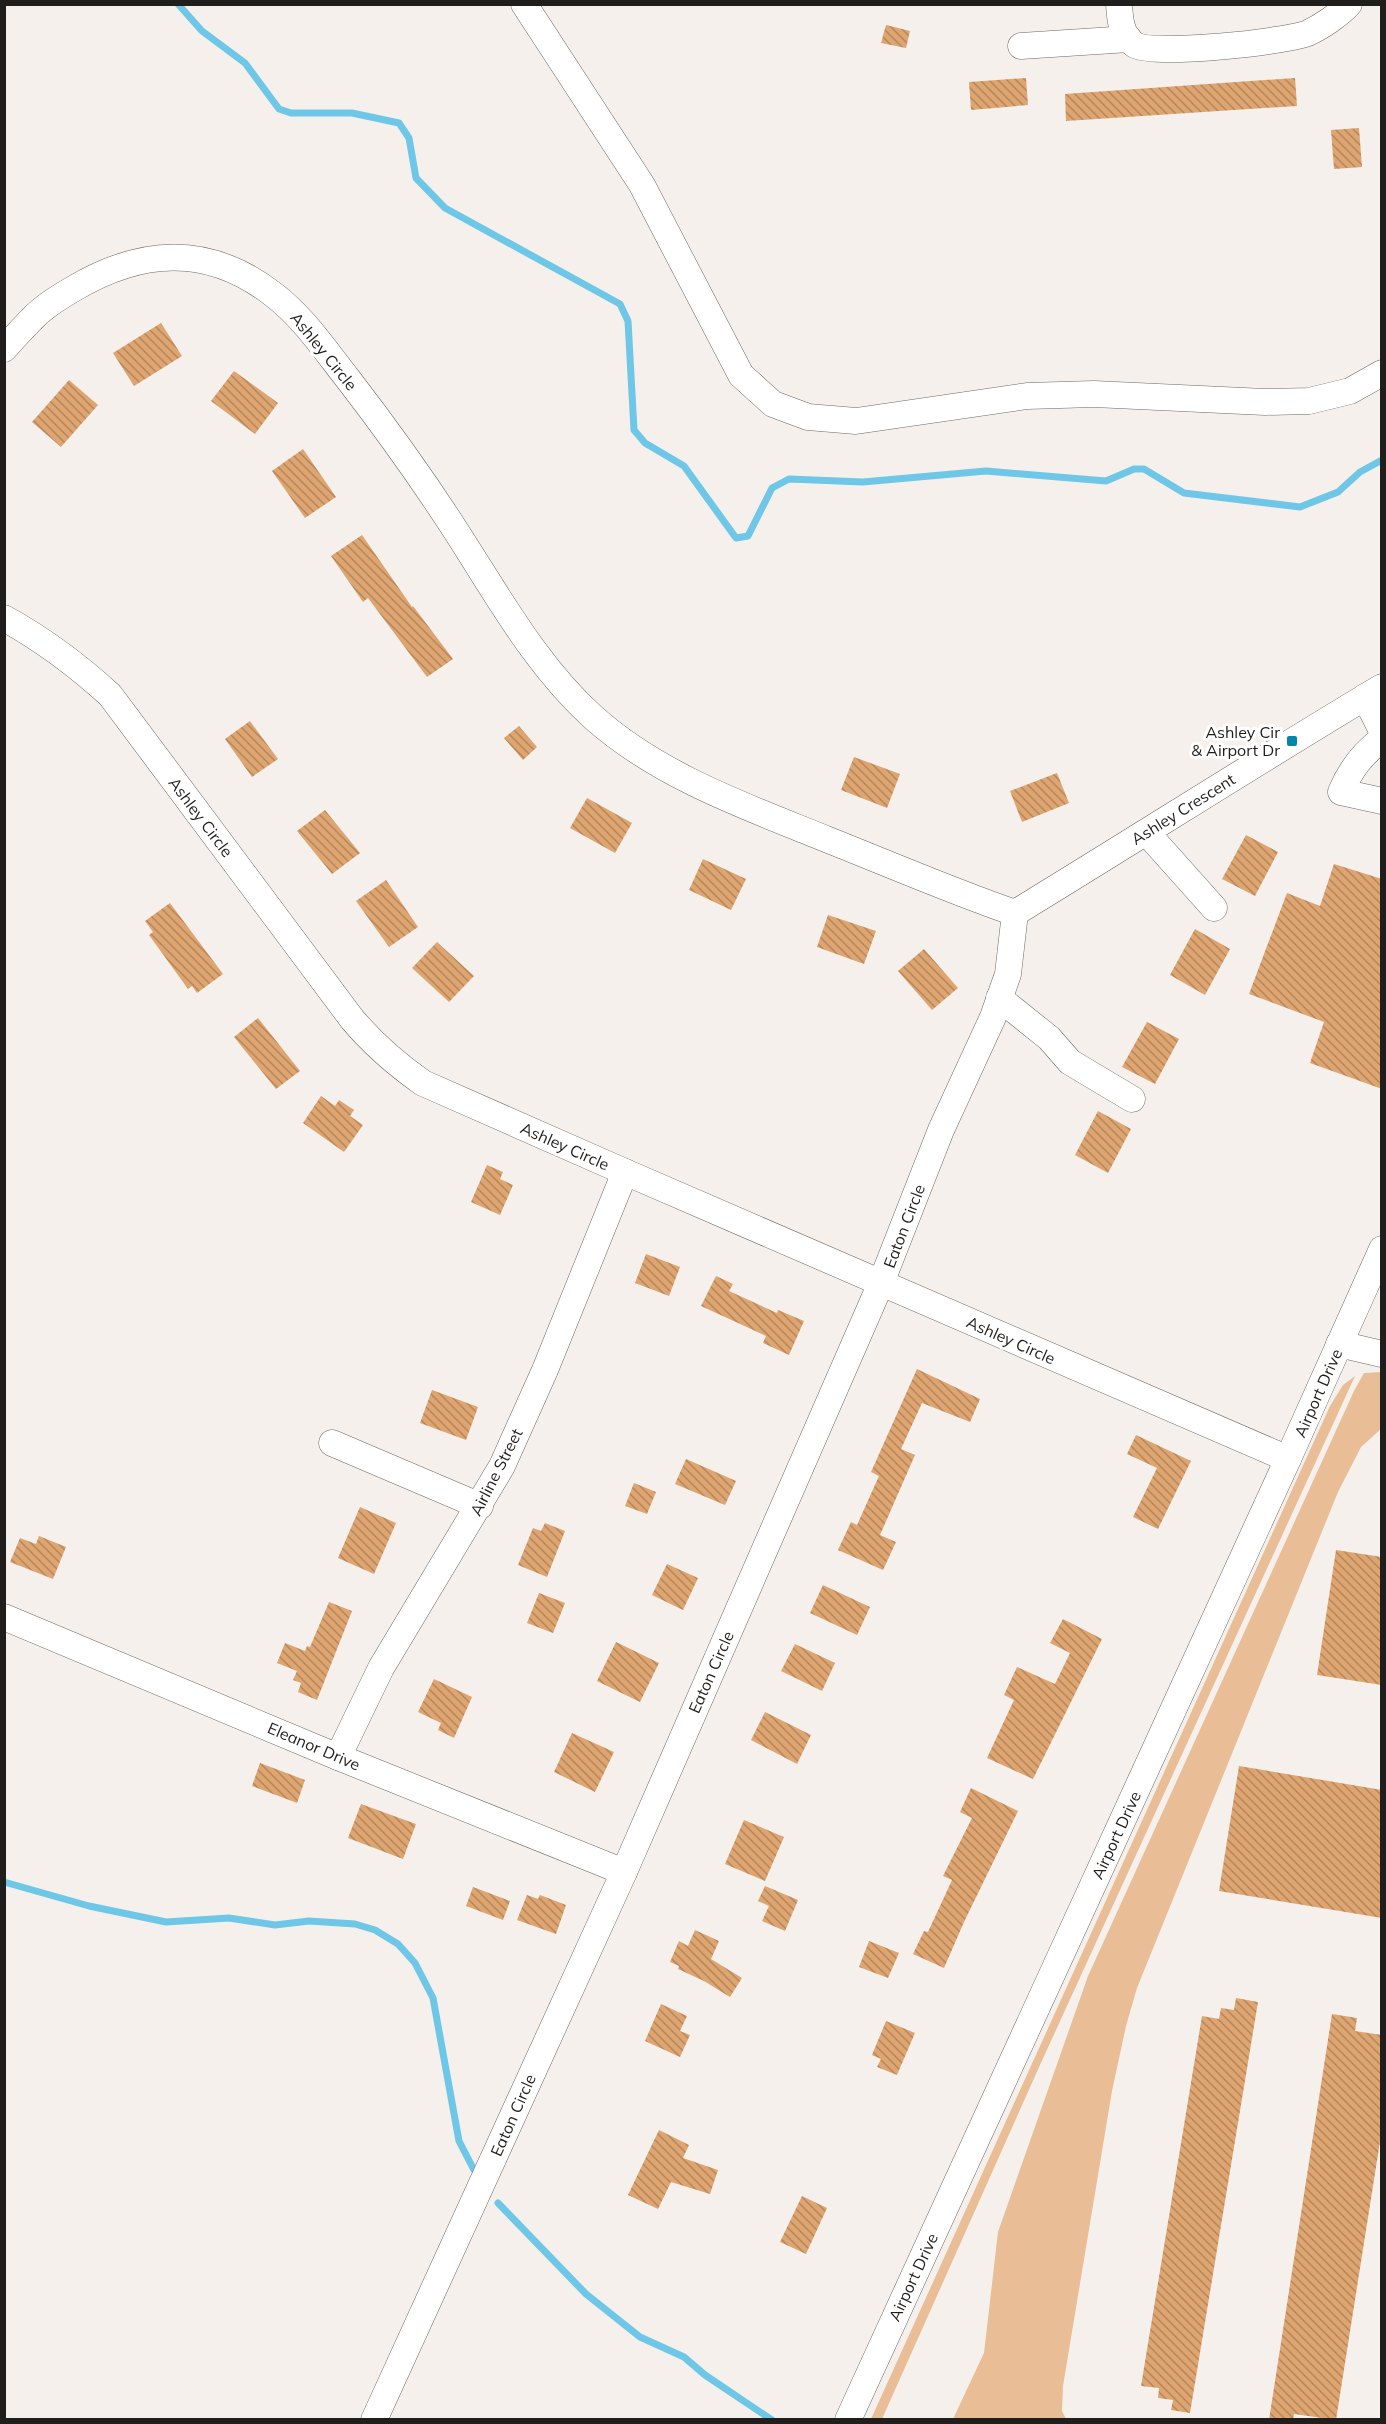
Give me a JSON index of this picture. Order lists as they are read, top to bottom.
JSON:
{
  "streets": {
    "street": [
      "Ashley Circle",
      "Ashley Crescent",
      "Eaton Circle",
      "Airport Drive",
      "Airline Street",
      "Eleanor Drive"
    ]
  },
  "crossings": [
    ["Ashley Circle", "Ashley Crescent"],
    ["Ashley Circle", "Eaton Circle"],
    ["Ashley Circle", "Airport Drive"],
    ["Ashley Circle", "Airline Street"],
    ["Ashley Crescent", "Eaton Circle"],
    ["Eaton Circle", "Eleanor Drive"],
    ["Airline Street", "Eleanor Drive"]
  ],
  "places": {
    "transit": ["Ashley Cir & Airport Dr"]
  }
}
